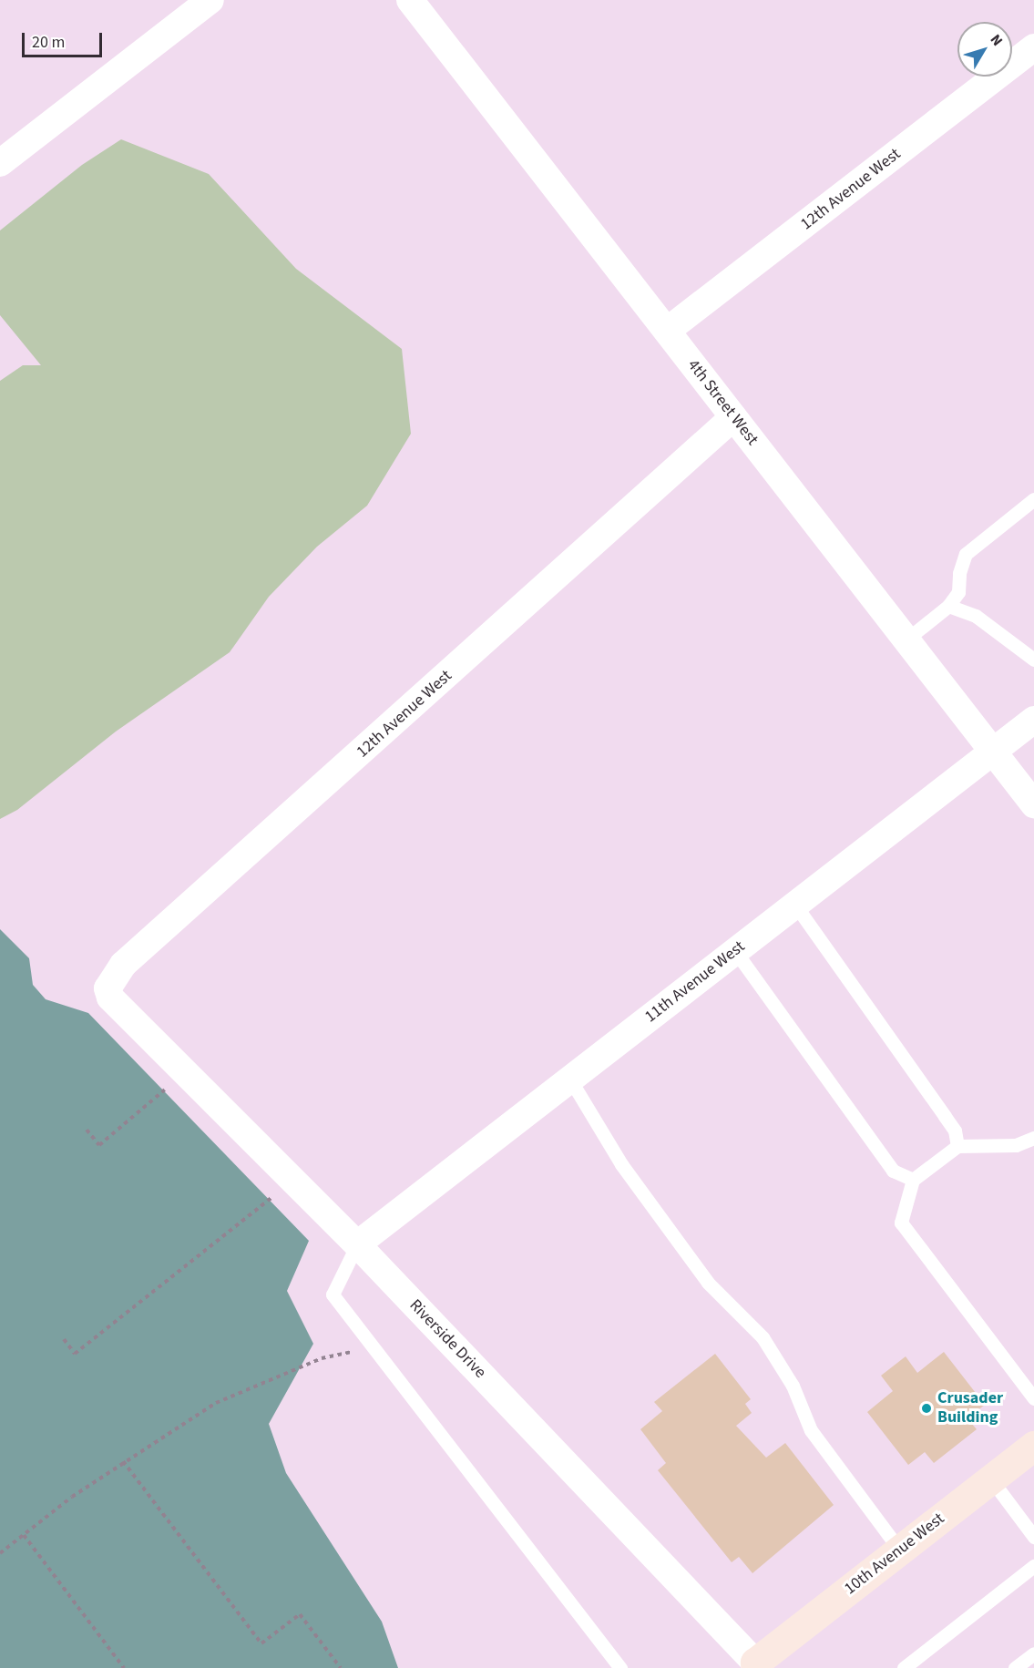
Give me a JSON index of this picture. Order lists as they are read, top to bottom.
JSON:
{
  "streets": {
    "street": [
      "12th Avenue West",
      "4th Street West",
      "11th Avenue West",
      "Riverside Drive",
      "10th Avenue West"
    ]
  },
  "crossings": [
    ["12th Avenue West", "4th Street West"],
    ["12th Avenue West", "Riverside Drive"],
    ["4th Street West", "11th Avenue West"],
    ["11th Avenue West", "Riverside Drive"],
    ["Riverside Drive", "10th Avenue West"]
  ],
  "places": ["Crusader Building"],
  "scale_bar": "20 m",
  "north": "top right"
}
